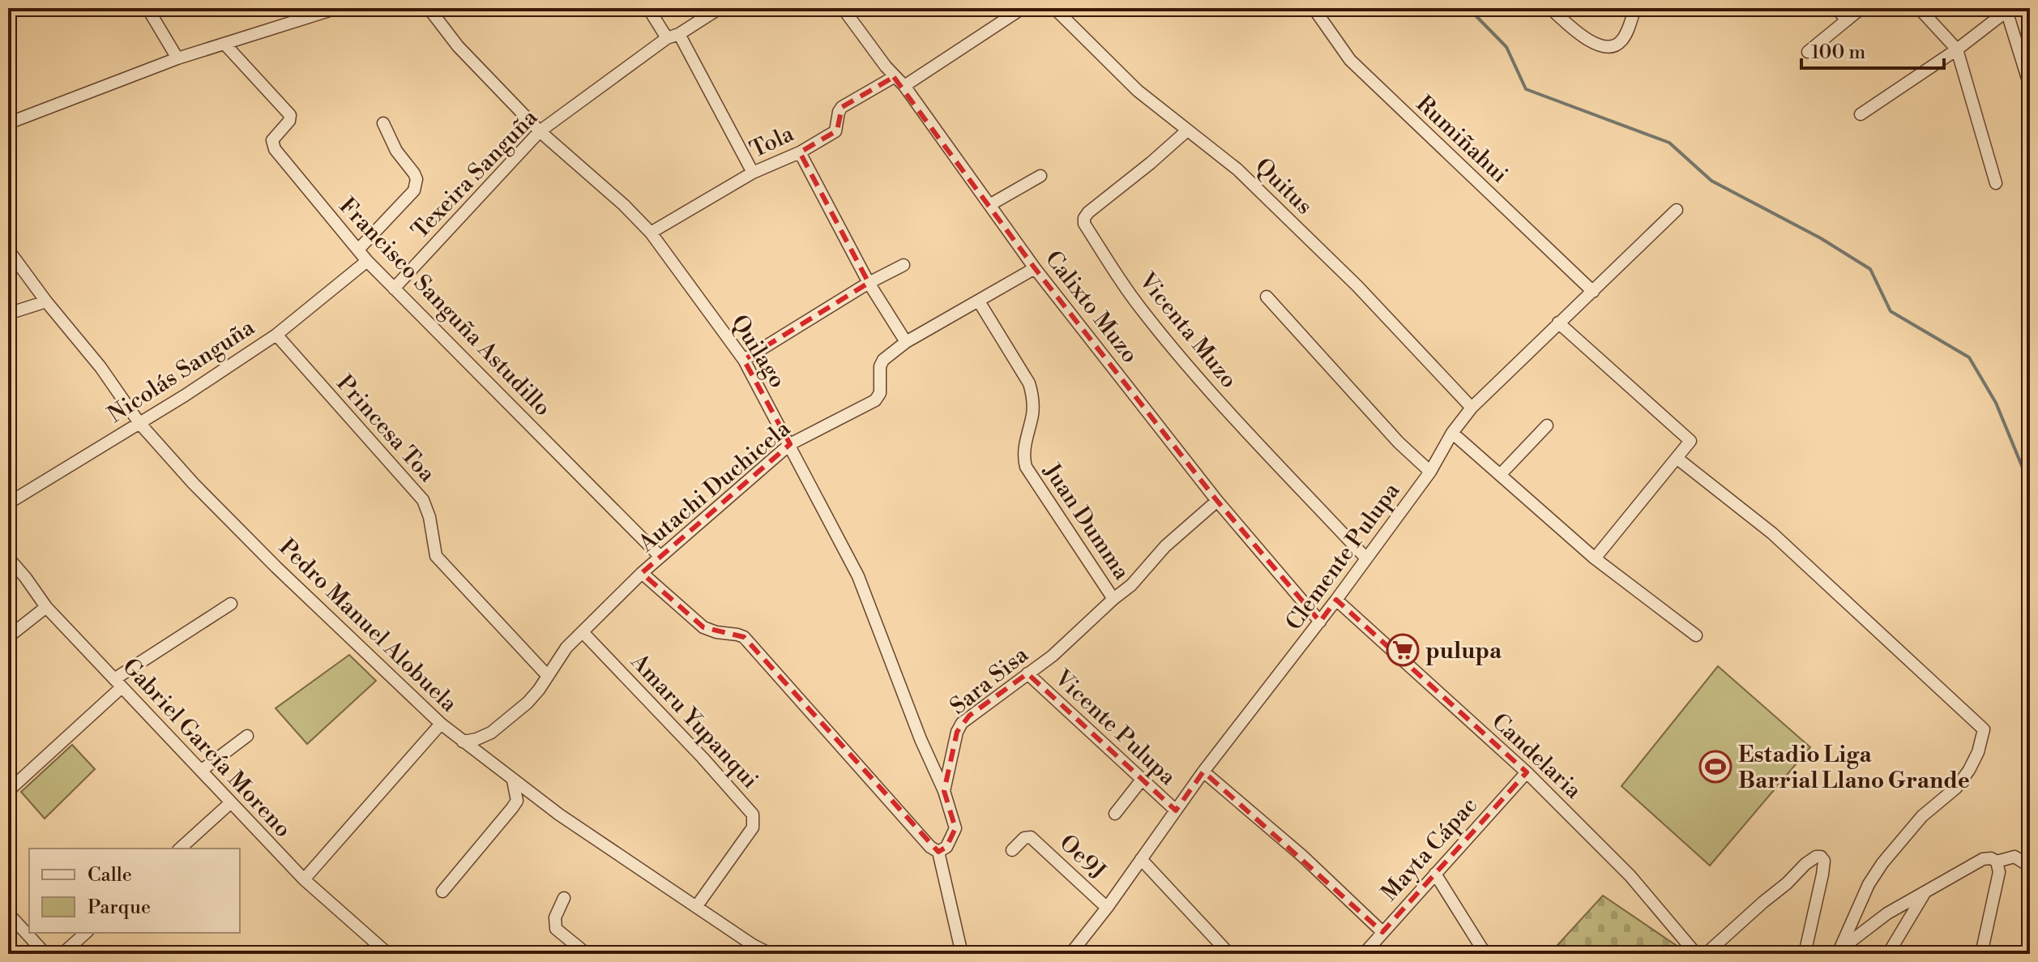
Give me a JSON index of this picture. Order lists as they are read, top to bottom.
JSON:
{
  "streets": {
    "street": [
      "Rumiñahui",
      "Tola",
      "Texeira Sanguña",
      "Quitus",
      "Francisco Sanguña Astudillo",
      "Calixto Muzo",
      "Vicenta Muzo",
      "Quilago",
      "Nicolás Sanguña",
      "Princesa Toa",
      "Autachi Duchicela",
      "Juan Dumma",
      "Clemente Pulupa",
      "Pedro Manuel Alobuela",
      "Sara Sisa",
      "Amaru Yupanqui",
      "Vicente Pulupa",
      "Gabriel García Moreno",
      "Candelaria",
      "Mayta Cápac",
      "Oe9J"
    ]
  },
  "crossings": [
    ["Rumiñahui", "Clemente Pulupa"],
    ["Tola", "Calixto Muzo"],
    ["Tola", "Quilago"],
    ["Texeira Sanguña", "Francisco Sanguña Astudillo"],
    ["Texeira Sanguña", "Quilago"],
    ["Quitus", "Vicenta Muzo"],
    ["Quitus", "Clemente Pulupa"],
    ["Francisco Sanguña Astudillo", "Nicolás Sanguña"],
    ["Francisco Sanguña Astudillo", "Autachi Duchicela"],
    ["Calixto Muzo", "Autachi Duchicela"],
    ["Calixto Muzo", "Juan Dumma"],
    ["Calixto Muzo", "Clemente Pulupa"],
    ["Vicenta Muzo", "Clemente Pulupa"],
    ["Quilago", "Autachi Duchicela"],
    ["Quilago", "Sara Sisa"],
    ["Nicolás Sanguña", "Princesa Toa"],
    ["Nicolás Sanguña", "Pedro Manuel Alobuela"],
    ["Princesa Toa", "Autachi Duchicela"],
    ["Autachi Duchicela", "Juan Dumma"],
    ["Autachi Duchicela", "Pedro Manuel Alobuela"],
    ["Autachi Duchicela", "Amaru Yupanqui"],
    ["Juan Dumma", "Sara Sisa"],
    ["Clemente Pulupa", "Vicente Pulupa"],
    ["Clemente Pulupa", "Candelaria"],
    ["Clemente Pulupa", "Oe9J"],
    ["Pedro Manuel Alobuela", "Amaru Yupanqui"],
    ["Sara Sisa", "Vicente Pulupa"],
    ["Candelaria", "Mayta Cápac"]
  ],
  "places": {
    "supermarket": ["pulupa"],
    "sports": ["Estadio Liga Barrial Llano Grande"]
  },
  "legend": ["Calle", "Parque"],
  "scale_bar": "100 m"
}
